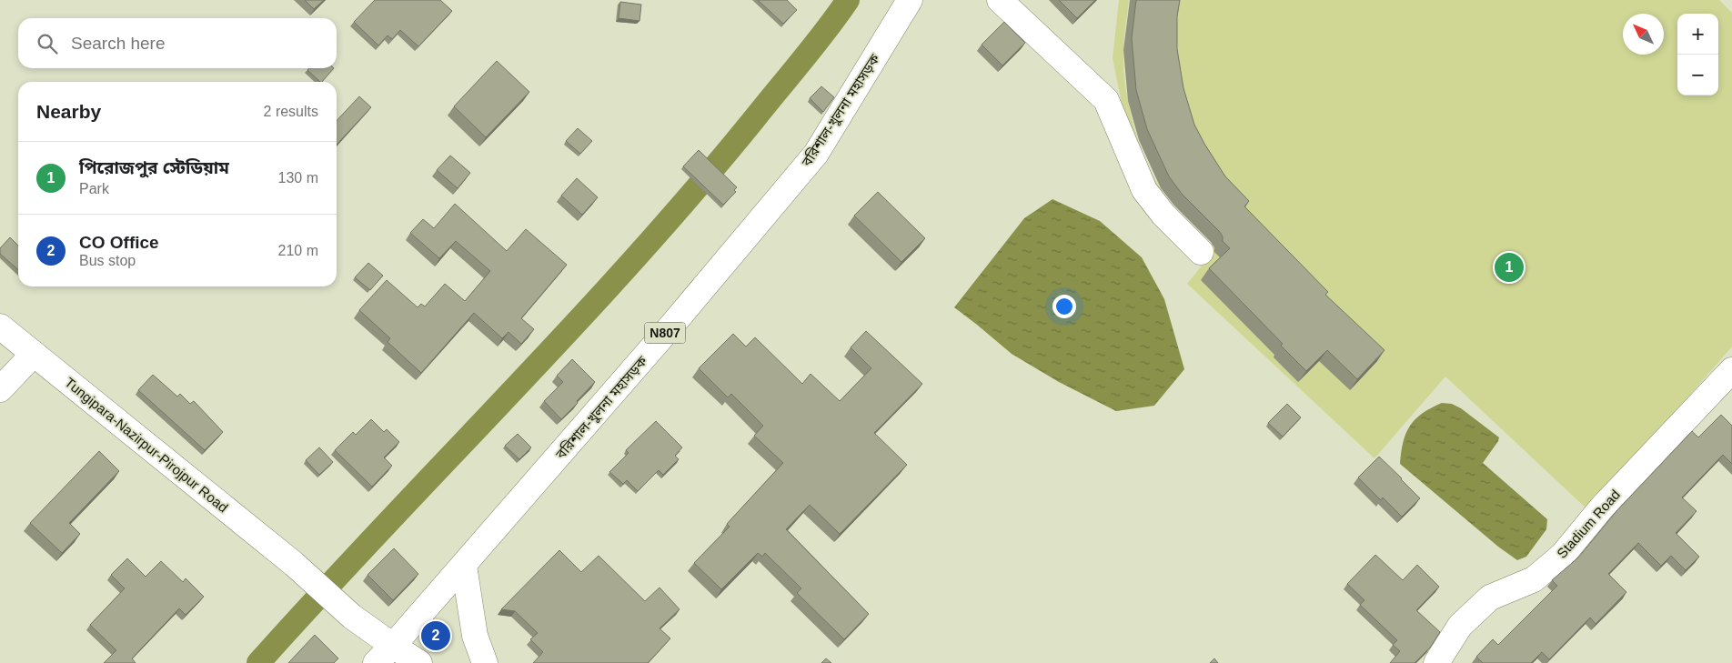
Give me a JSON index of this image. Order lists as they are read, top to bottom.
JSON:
{
  "streets": {
    "main road": [
      "বরিশাল-খুলনা মহাসড়ক",
      "N807",
      "Tungipara-Nazirpur-Pirojpur Road",
      "Stadium Road"
    ]
  },
  "crossings": [
    ["বরিশাল-খুলনা মহাসড়ক", "Tungipara-Nazirpur-Pirojpur Road"]
  ],
  "north": "top left",
  "page": {
    "map_buttons": ["+", "−"],
    "search": "Search here",
    "heading": ["Nearby", "2 results"],
    "list": [
      {
        "mark": "1",
        "name": "পিরোজপুর স্টেডিয়াম",
        "note": "Park",
        "value": "130 m"
      },
      {
        "mark": "2",
        "name": "CO Office",
        "note": "Bus stop",
        "value": "210 m"
      }
    ],
    "pins": ["1", "2"]
  }
}
